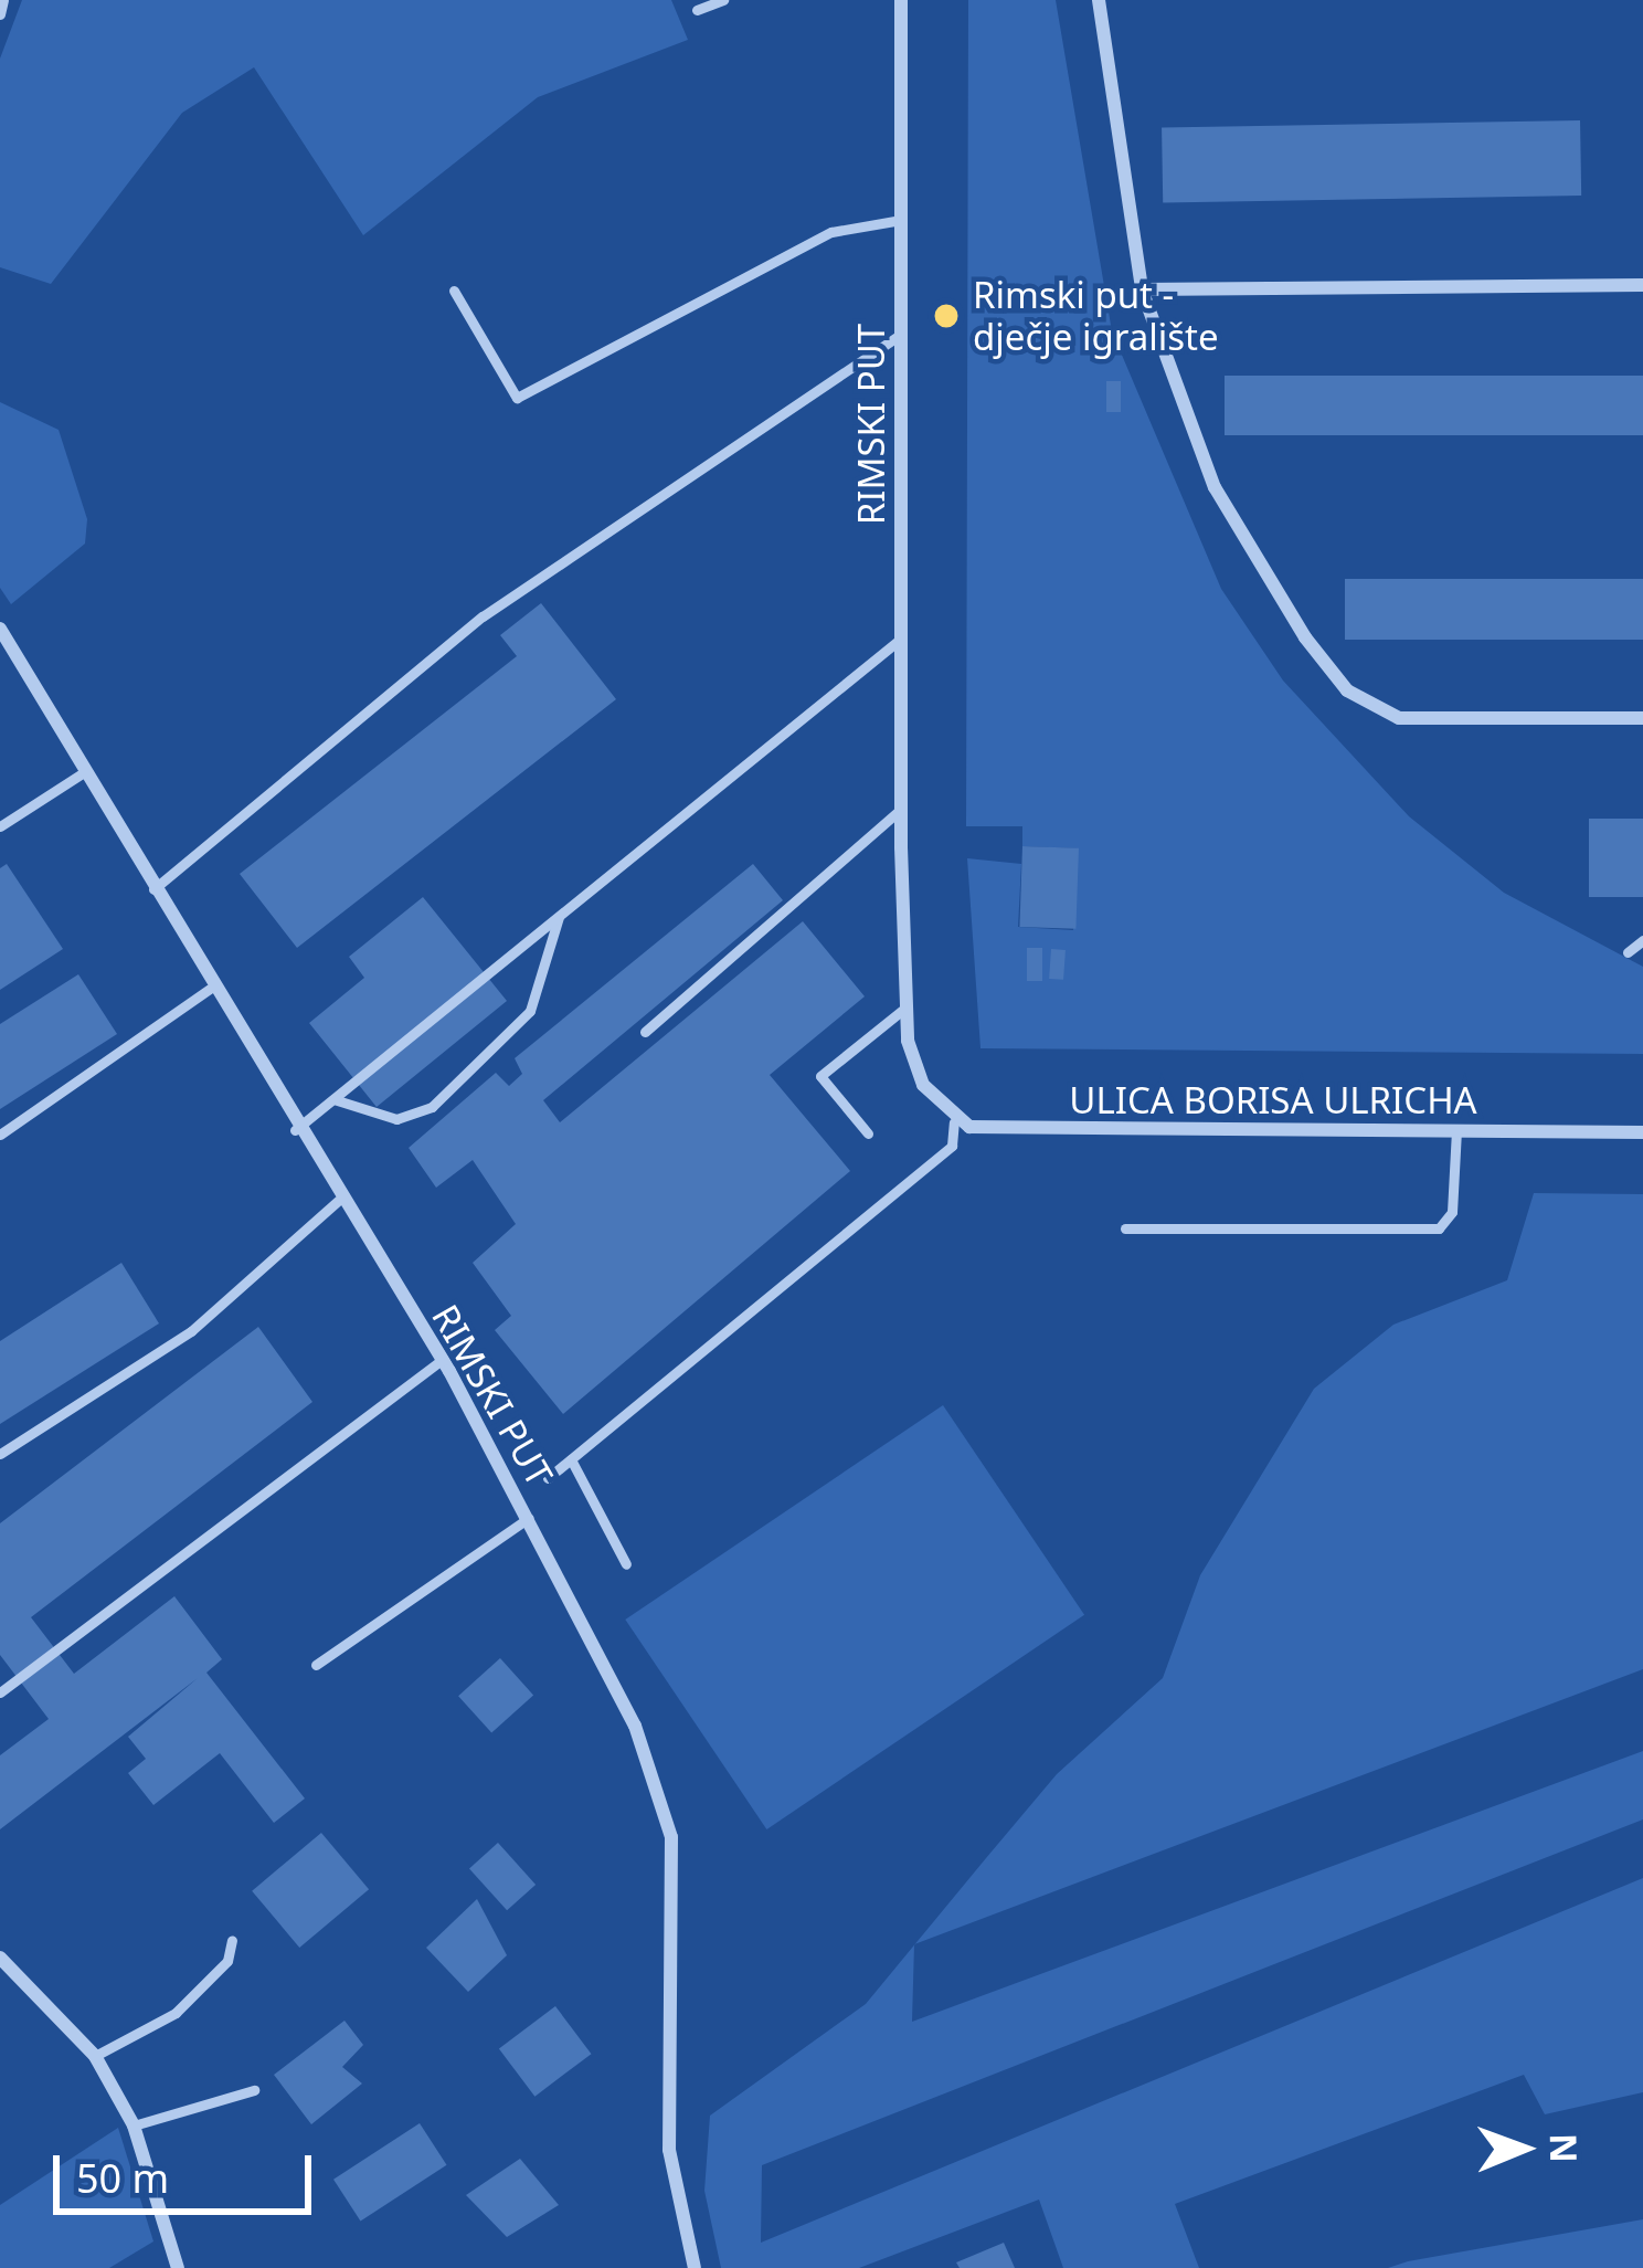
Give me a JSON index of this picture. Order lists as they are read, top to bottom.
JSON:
{
  "streets": {
    "street": ["RIMSKI PUT", "ULICA BORISA ULRICHA"]
  },
  "crossings": [
    ["RIMSKI PUT", "ULICA BORISA ULRICHA"]
  ],
  "places": ["Rimski put - dječje igralište"],
  "scale_bar": "50 m",
  "north": "right"
}
